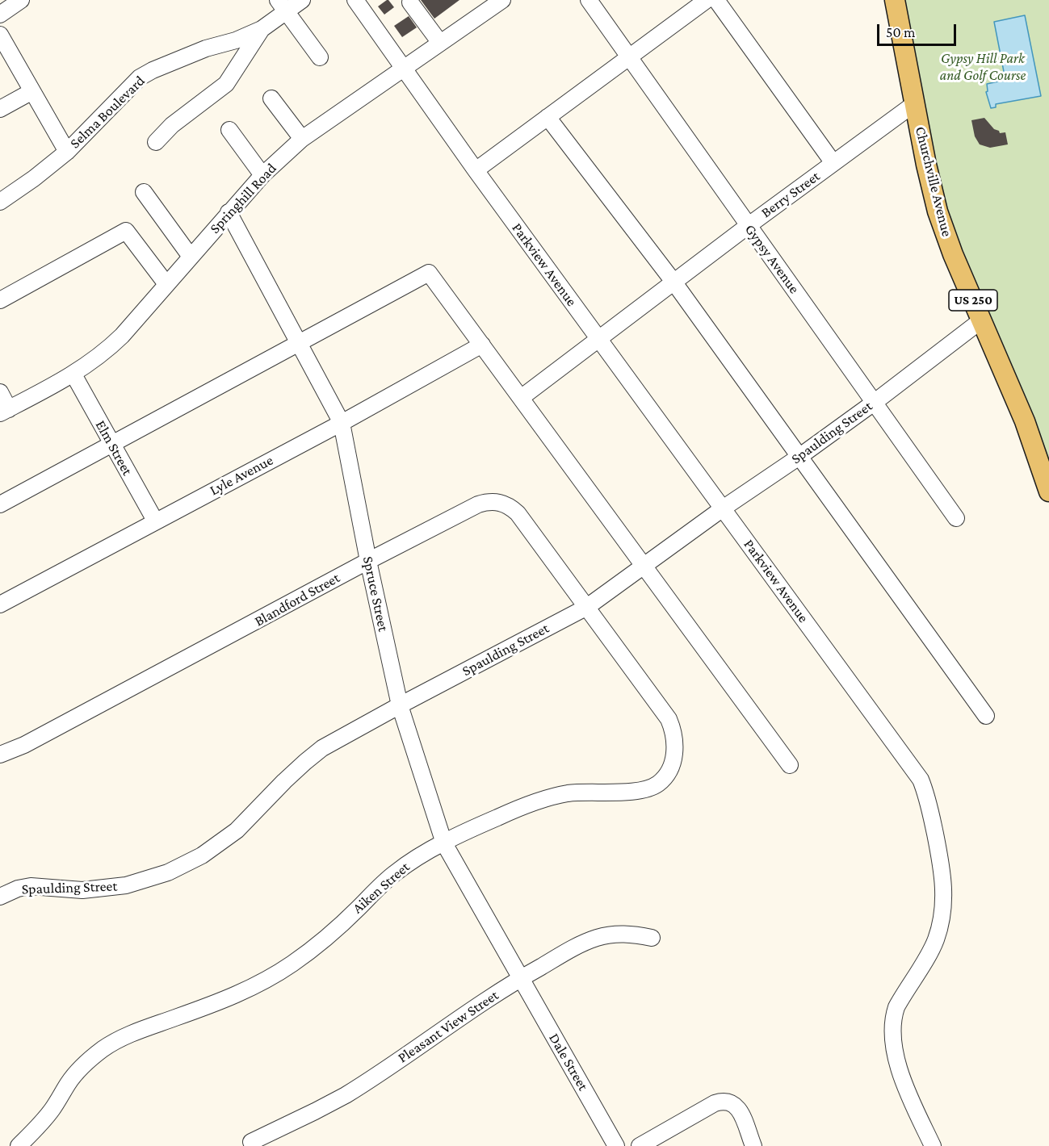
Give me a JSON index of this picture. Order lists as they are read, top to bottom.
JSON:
{
  "streets": {
    "main road": ["Churchville Avenue", "US 250"],
    "street": [
      "Selma Boulevard",
      "Berry Street",
      "Springhill Road",
      "Gypsy Avenue",
      "Parkview Avenue",
      "Spaulding Street",
      "Elm Street",
      "Lyle Avenue",
      "Spruce Street",
      "Blandford Street",
      "Aiken Street",
      "Pleasant View Street",
      "Dale Street"
    ]
  },
  "crossings": [
    ["Churchville Avenue", "Berry Street"],
    ["Churchville Avenue", "Spaulding Street"],
    ["Berry Street", "Gypsy Avenue"],
    ["Berry Street", "Parkview Avenue"],
    ["Springhill Road", "Parkview Avenue"],
    ["Springhill Road", "Elm Street"],
    ["Springhill Road", "Spruce Street"],
    ["Gypsy Avenue", "Spaulding Street"],
    ["Parkview Avenue", "Spaulding Street"],
    ["Spaulding Street", "Spruce Street"],
    ["Spaulding Street", "Blandford Street"],
    ["Spaulding Street", "Aiken Street"],
    ["Elm Street", "Lyle Avenue"],
    ["Lyle Avenue", "Spruce Street"],
    ["Spruce Street", "Blandford Street"],
    ["Spruce Street", "Aiken Street"],
    ["Spruce Street", "Pleasant View Street"],
    ["Spruce Street", "Dale Street"],
    ["Blandford Street", "Aiken Street"],
    ["Pleasant View Street", "Dale Street"]
  ],
  "parks": ["Gypsy Hill Park and Golf Course"],
  "scale_bar": "50 m"
}
